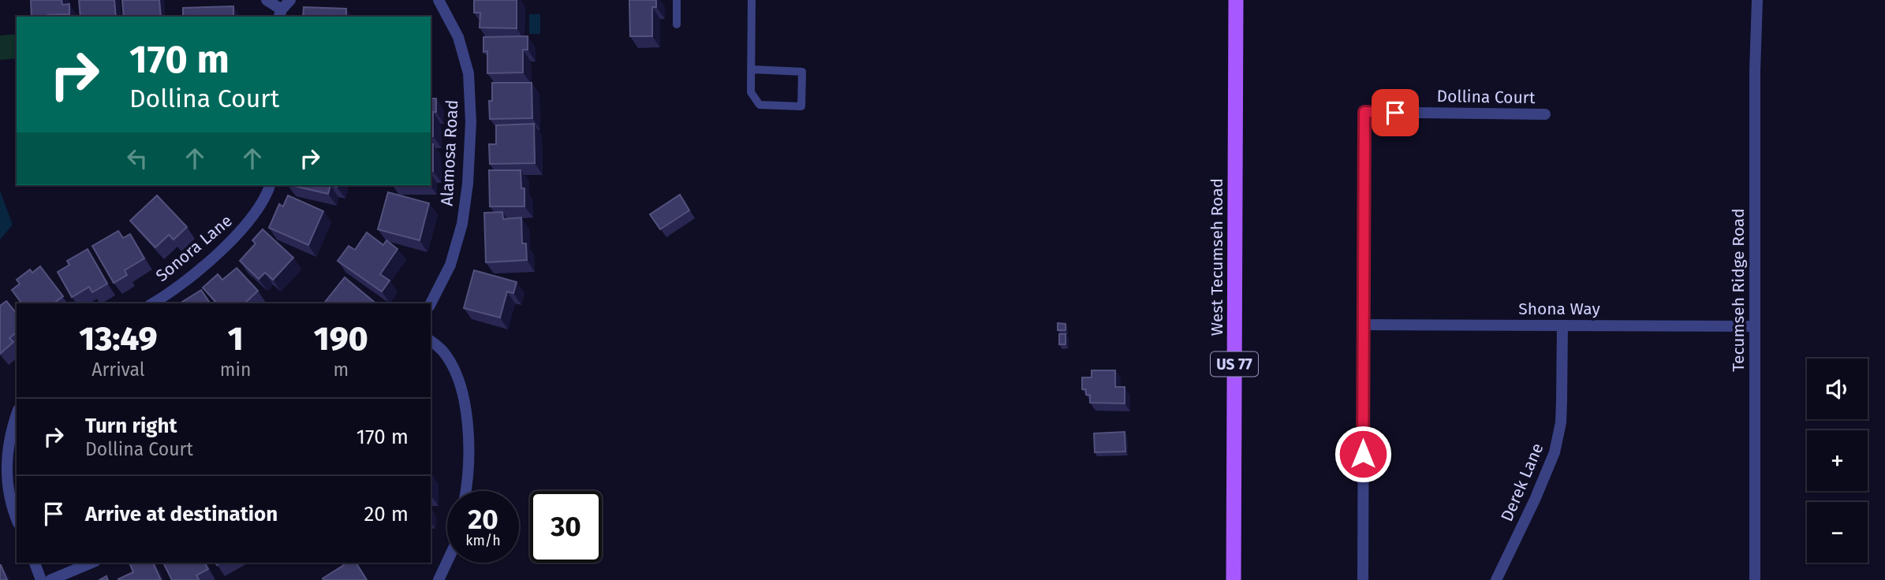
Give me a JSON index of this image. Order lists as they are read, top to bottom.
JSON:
{
  "streets": {
    "main road": ["West Tecumseh Road", "US 77"],
    "street": [
      "Dollina Court",
      "Alamosa Road",
      "Sonora Lane",
      "Tecumseh Ridge Road",
      "Shona Way",
      "Derek Lane"
    ]
  },
  "crossings": [
    ["Dollina Court", "Shona Way"],
    ["Tecumseh Ridge Road", "Shona Way"],
    ["Shona Way", "Derek Lane"]
  ],
  "page": {
    "turn": ["170 m", "Dollina Court"],
    "eta": [
      "13:49",
      "Arrival",
      "1",
      "min",
      "190",
      "m"
    ],
    "map_buttons": ["+", "−"],
    "list": [
      {
        "name": "Turn right",
        "note": "Dollina Court",
        "value": "170 m"
      },
      {
        "name": "Arrive at destination",
        "value": "20 m"
      }
    ],
    "speed": "20 km/h",
    "limit": "30"
  }
}
